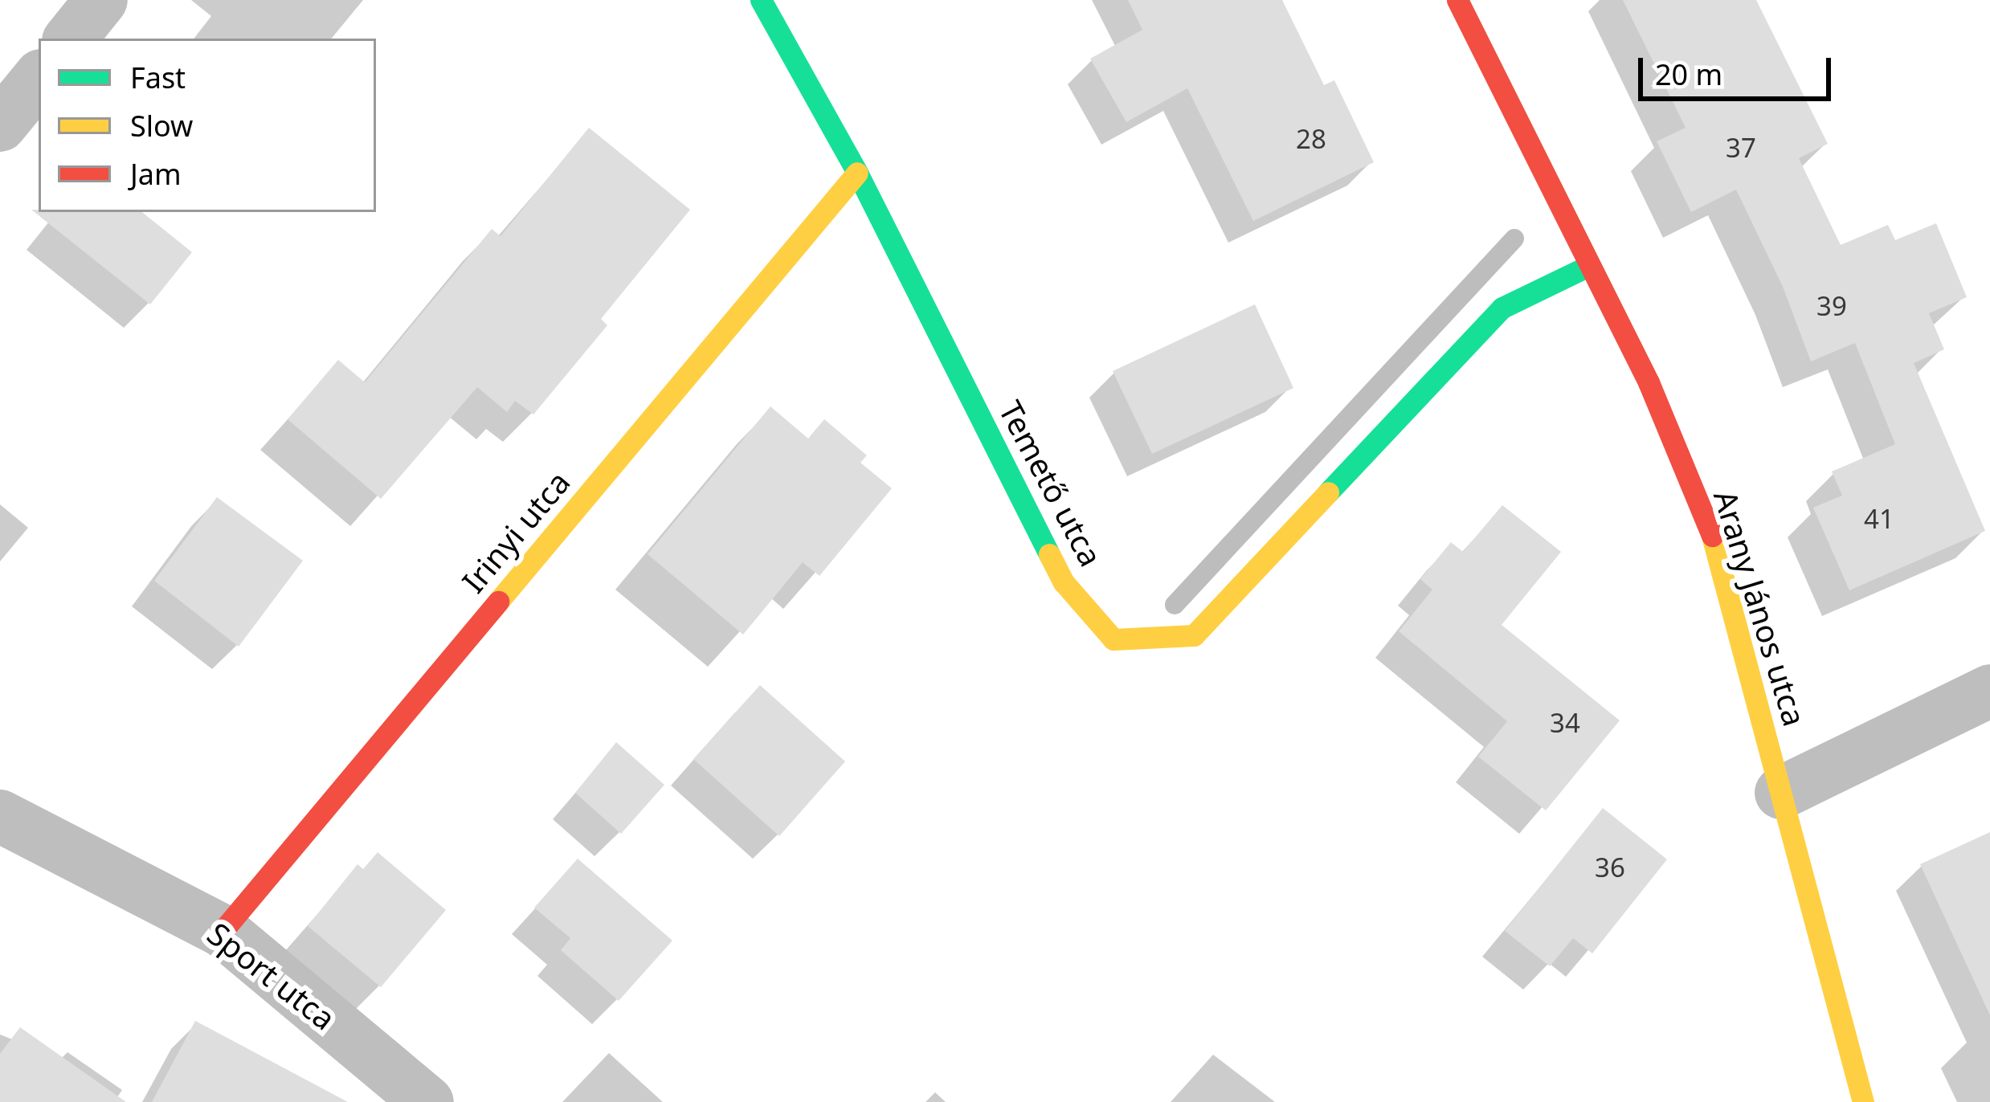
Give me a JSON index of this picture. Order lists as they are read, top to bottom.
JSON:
{
  "streets": {
    "street": [
      "Temető utca",
      "Irinyi utca",
      "Arany János utca",
      "Sport utca"
    ]
  },
  "crossings": [
    ["Temető utca", "Irinyi utca"],
    ["Temető utca", "Arany János utca"],
    ["Irinyi utca", "Sport utca"]
  ],
  "house_numbers": [
    "28",
    "37",
    "39",
    "41",
    "34",
    "36"
  ],
  "legend": ["Fast", "Slow", "Jam"],
  "scale_bar": "20 m"
}
